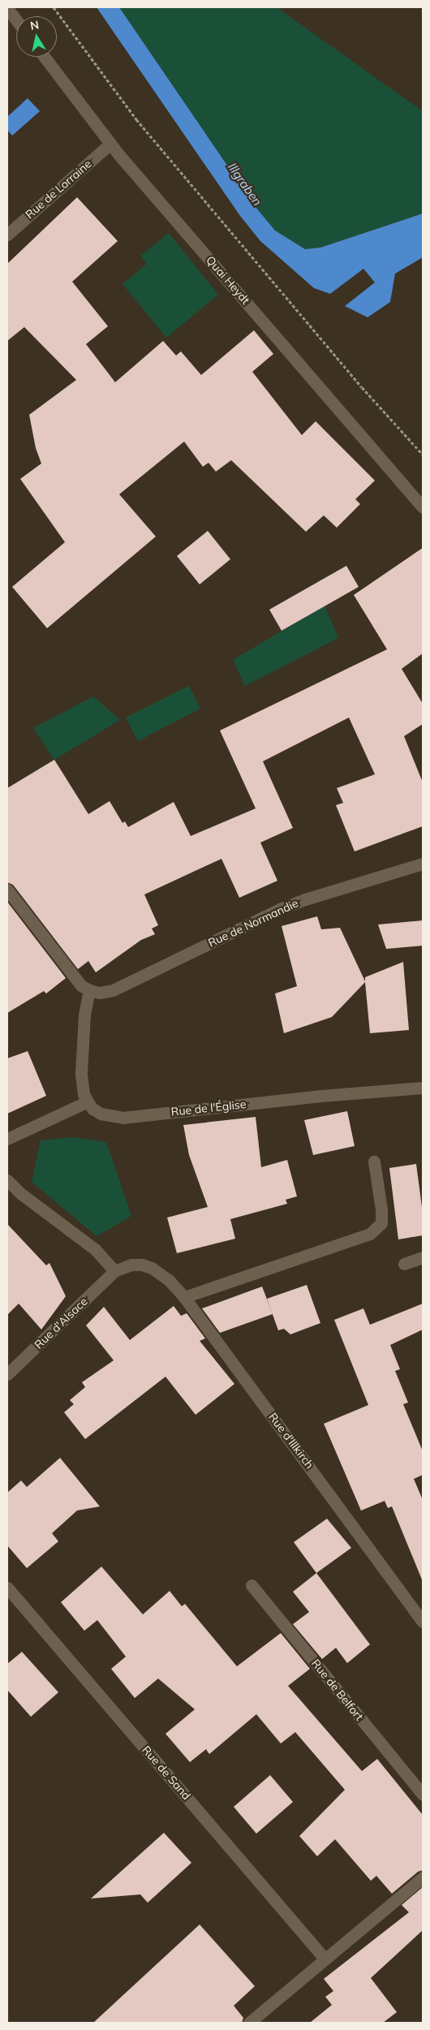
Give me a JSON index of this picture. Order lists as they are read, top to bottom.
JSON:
{
  "streets": {
    "street": [
      "Rue de Lorraine",
      "Quai Heydt",
      "Rue de Normandie",
      "Rue de l'Église",
      "Rue d'Alsace",
      "Rue d'Illkirch",
      "Rue de Belfort",
      "Rue de Sand"
    ]
  },
  "crossings": [
    ["Rue de Lorraine", "Quai Heydt"],
    ["Rue d'Alsace", "Rue d'Illkirch"]
  ],
  "water": ["Illgraben"],
  "north": "top"
}
